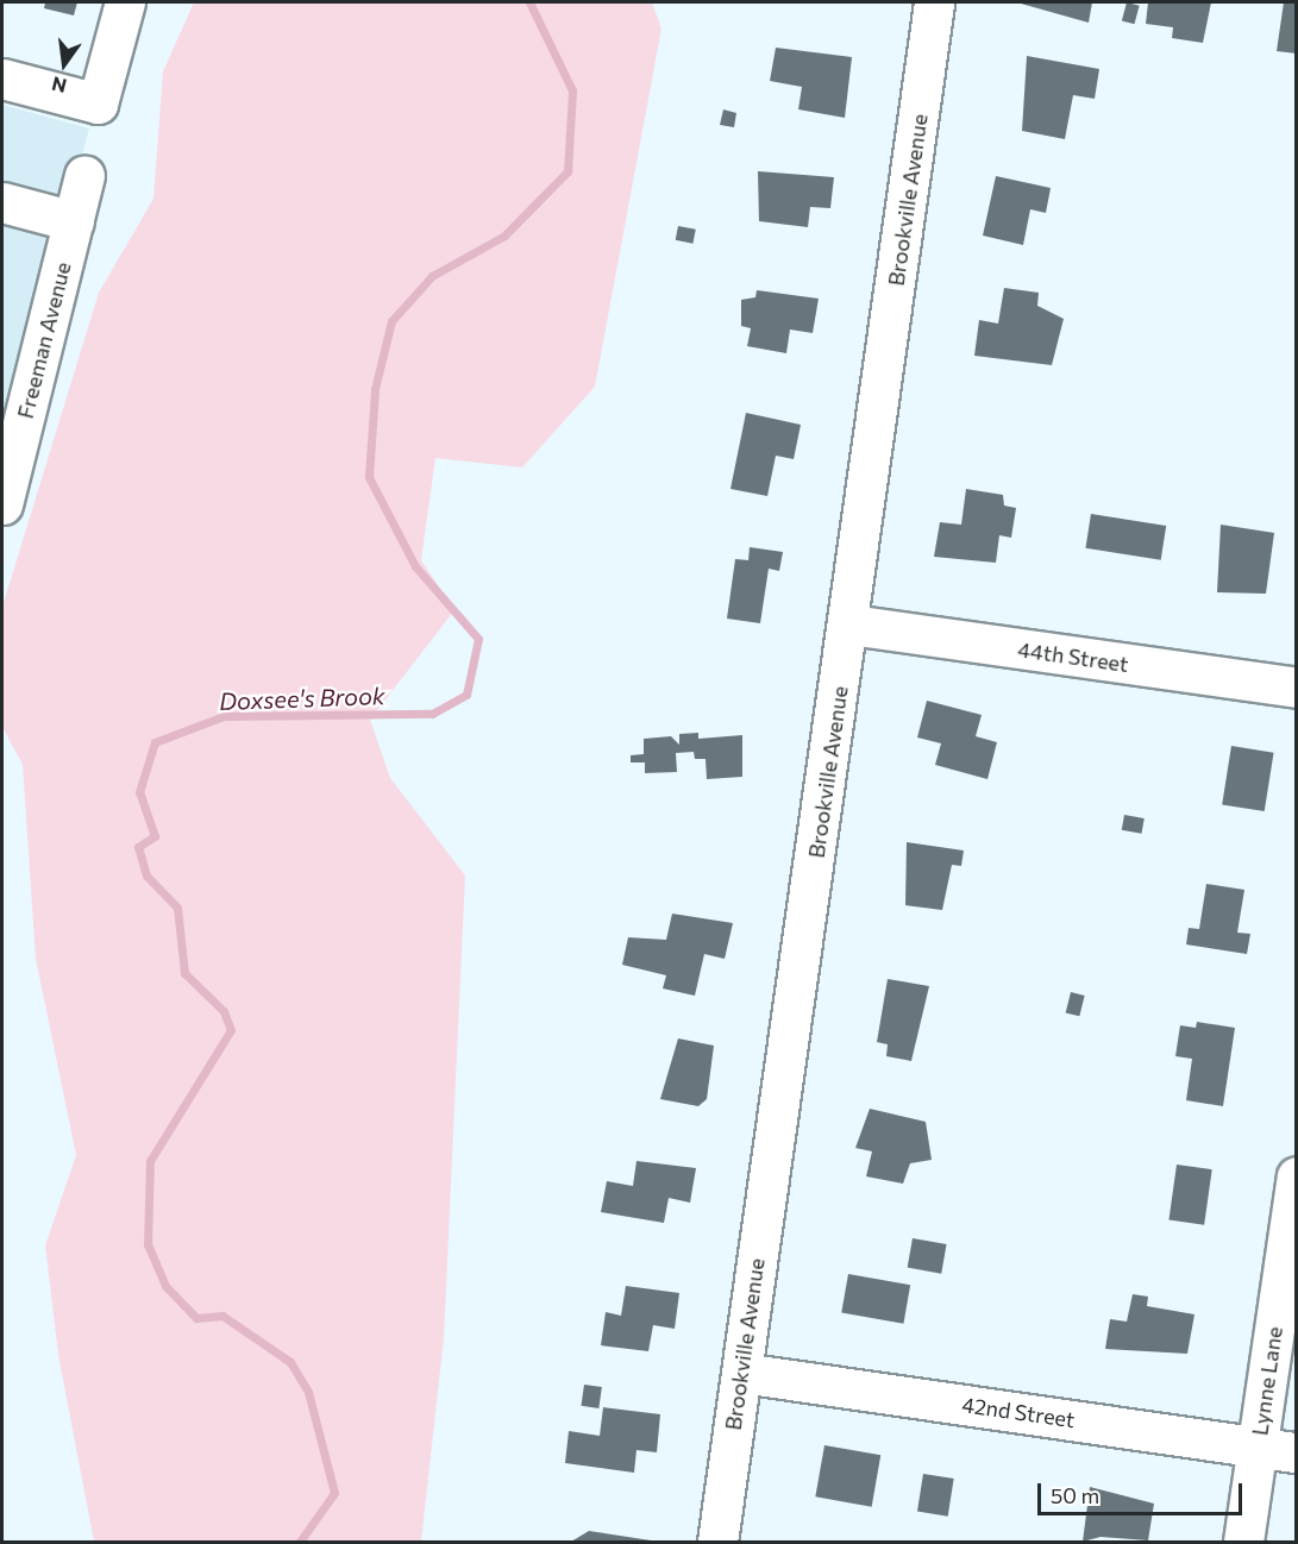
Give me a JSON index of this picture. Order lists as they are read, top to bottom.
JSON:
{
  "streets": {
    "street": [
      "Brookville Avenue",
      "Freeman Avenue",
      "44th Street",
      "Lynne Lane",
      "42nd Street"
    ]
  },
  "crossings": [
    ["Brookville Avenue", "44th Street"],
    ["Brookville Avenue", "42nd Street"],
    ["Lynne Lane", "42nd Street"]
  ],
  "water": ["Doxsee's Brook"],
  "scale_bar": "50 m",
  "north": "bottom"
}
